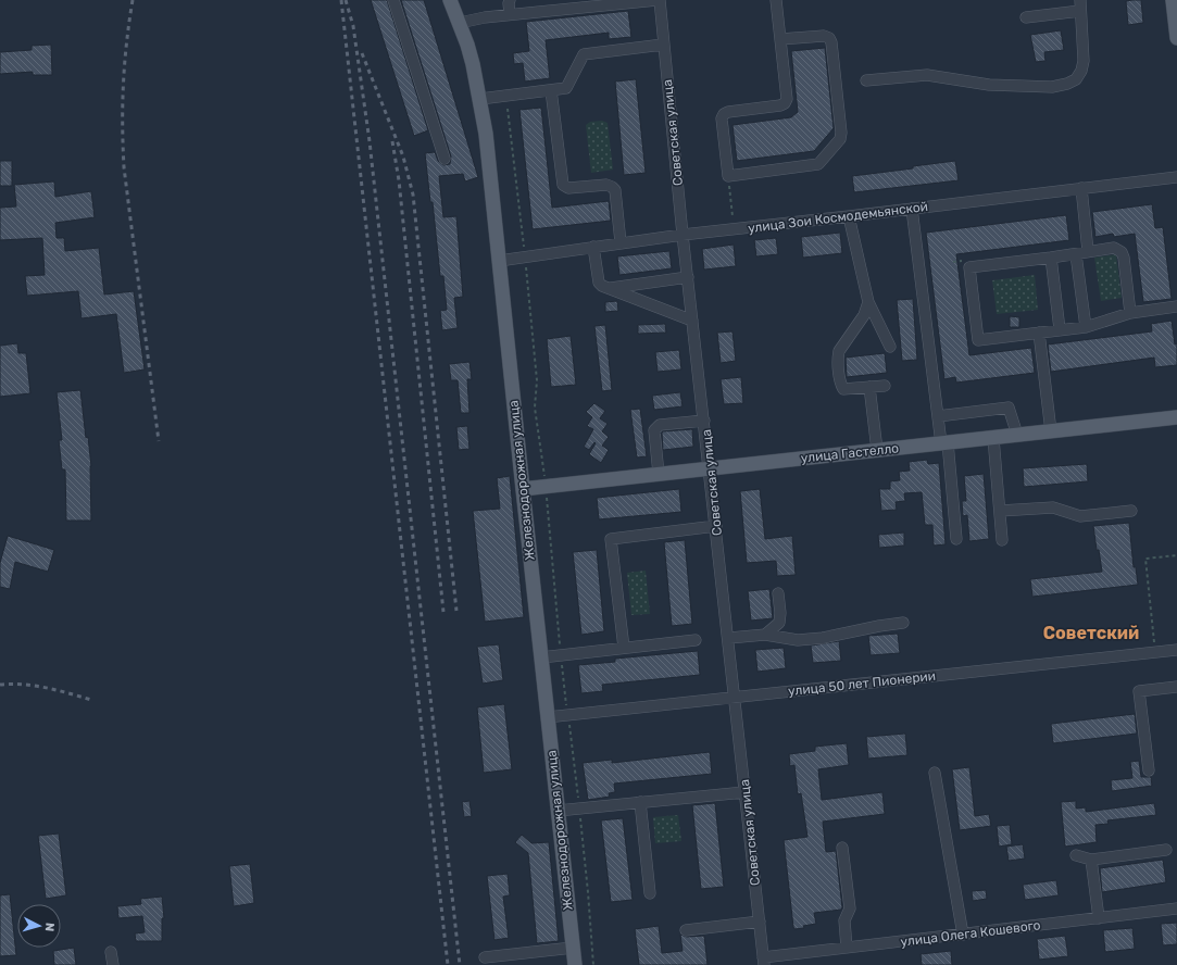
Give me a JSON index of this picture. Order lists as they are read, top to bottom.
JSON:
{
  "streets": {
    "main road": ["улица Гастелло", "Железнодорожная улица"],
    "street": [
      "Советская улица",
      "улица Зои Космодемьянской",
      "улица 50 лет Пионерии",
      "улица Олега Кошевого"
    ]
  },
  "crossings": [
    ["Советская улица", "улица Зои Космодемьянской"],
    ["Советская улица", "улица Гастелло"],
    ["Советская улица", "улица 50 лет Пионерии"],
    ["Советская улица", "улица Олега Кошевого"],
    ["улица Зои Космодемьянской", "Железнодорожная улица"],
    ["улица Гастелло", "Железнодорожная улица"],
    ["Железнодорожная улица", "улица 50 лет Пионерии"]
  ],
  "districts": ["Советский"],
  "north": "right"
}
